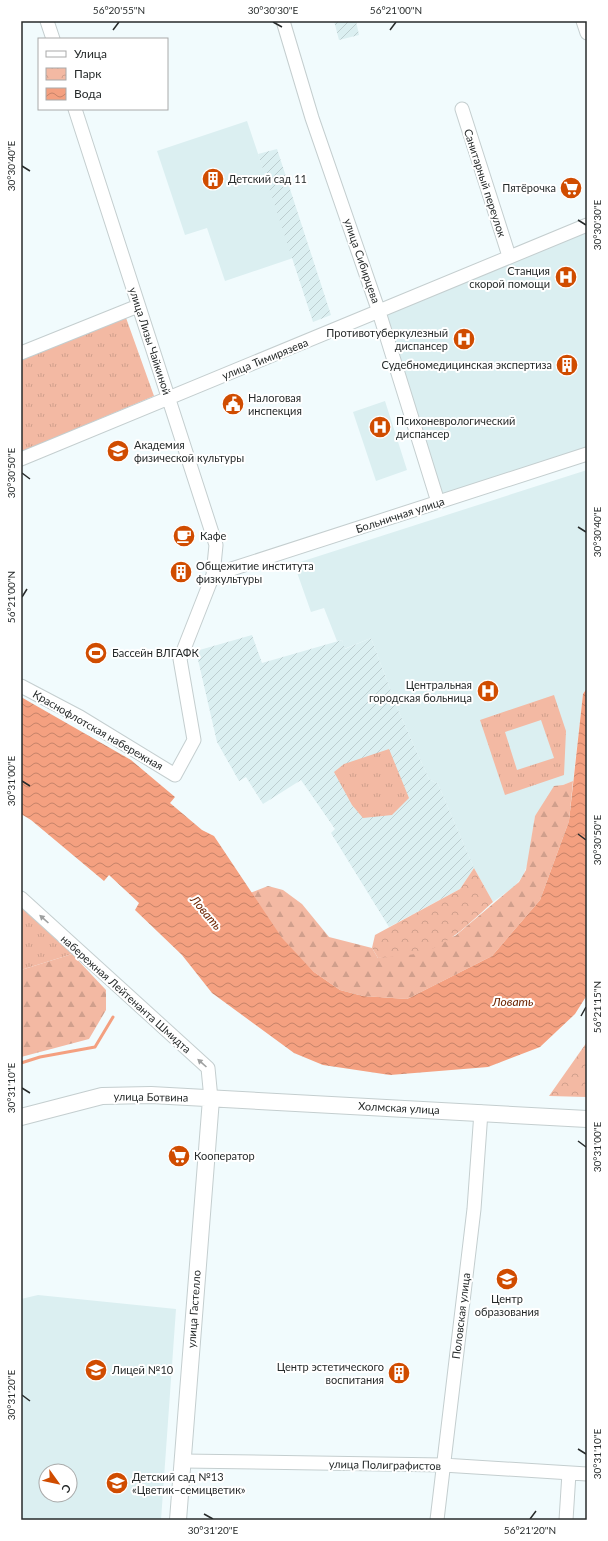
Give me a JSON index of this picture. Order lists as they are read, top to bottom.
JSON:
{
  "streets": {
    "main road": ["улица Ботвина", "Холмская улица", "улица Гастелло"],
    "street": [
      "Санитарный переулок",
      "улица Сибирцева",
      "улица Лизы Чайкиной",
      "улица Тимирязева",
      "Больничная улица",
      "Краснофлотская набережная",
      "набережная Лейтенанта Шмидта",
      "Половская улица",
      "улица Полиграфистов"
    ]
  },
  "crossings": [
    ["Санитарный переулок", "улица Тимирязева"],
    ["улица Сибирцева", "улица Тимирязева"],
    ["улица Сибирцева", "Больничная улица"],
    ["улица Лизы Чайкиной", "улица Тимирязева"],
    ["улица Лизы Чайкиной", "Больничная улица"],
    ["улица Лизы Чайкиной", "Краснофлотская набережная"],
    ["набережная Лейтенанта Шмидта", "улица Ботвина"],
    ["набережная Лейтенанта Шмидта", "Холмская улица"],
    ["набережная Лейтенанта Шмидта", "улица Гастелло"],
    ["улица Ботвина", "Холмская улица"],
    ["улица Ботвина", "улица Гастелло"],
    ["Холмская улица", "улица Гастелло"],
    ["Холмская улица", "Половская улица"],
    ["улица Гастелло", "улица Полиграфистов"],
    ["Половская улица", "улица Полиграфистов"]
  ],
  "one_way": ["набережная Лейтенанта Шмидта"],
  "water": ["Ловать"],
  "places": {
    "building": [
      "Детский сад 11",
      "Судебномедицинская экспертиза",
      "Общежитие института физкультуры",
      "Центр эстетического воспитания"
    ],
    "supermarket": ["Пятёрочка", "Кооператор"],
    "hospital": [
      "Станция скорой помощи",
      "Противотуберкулезный диспансер",
      "Психоневрологический диспансер",
      "Центральная городская больница"
    ],
    "public building": ["Налоговая инспекция"],
    "school or university": [
      "Aкадемия физической культуры",
      "Центр образования",
      "Лицей №10",
      "Детский сад №13 «Цветик–семицветик»"
    ],
    "cafe": ["Кафе"],
    "sports": ["Бассейн ВЛГАФК"]
  },
  "legend": ["Улица", "Парк", "Вода"],
  "north": "bottom right",
  "coordinates": [
    "56°20'55\"N",
    "30°30'30\"E",
    "56°21'00\"N",
    "30°30'40\"E",
    "30°30'50\"E",
    "30°31'00\"E",
    "56°21'15\"N",
    "30°31'10\"E",
    "30°31'20\"E",
    "56°21'20\"N"
  ]
}
